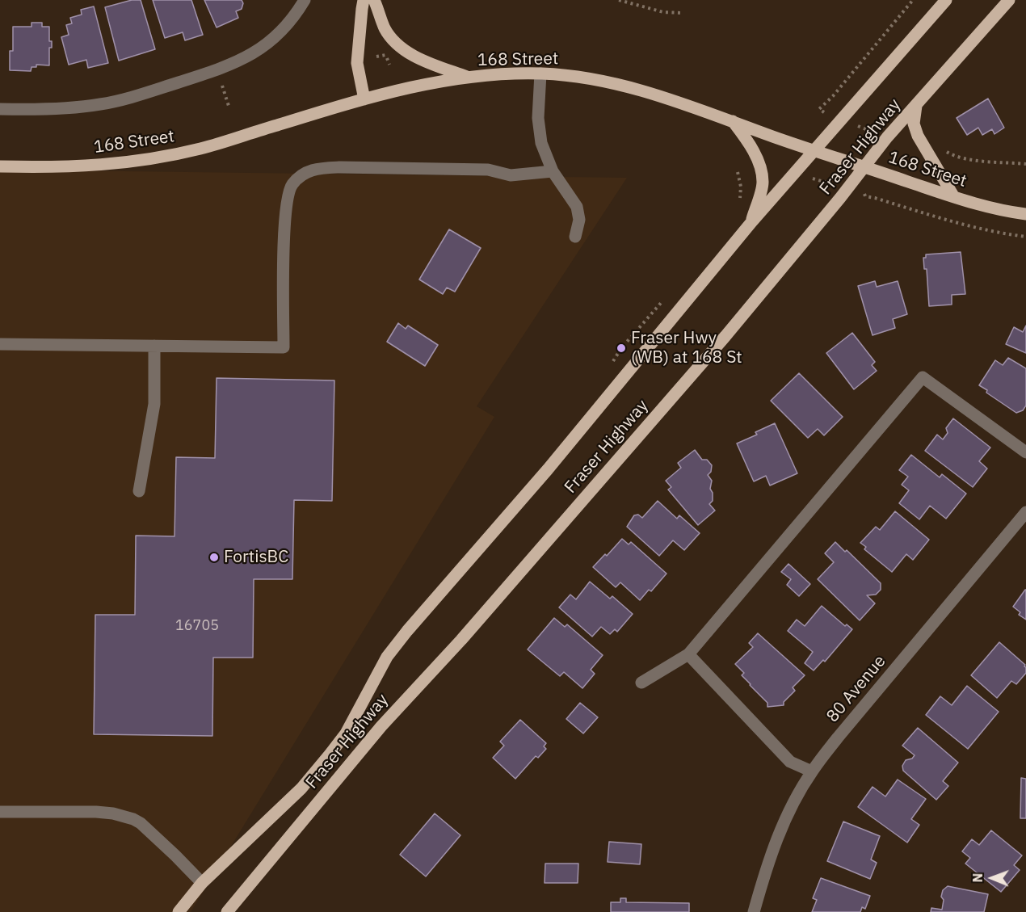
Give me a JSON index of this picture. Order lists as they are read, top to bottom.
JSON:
{
  "streets": {
    "main road": ["168 Street", "Fraser Highway"],
    "street": ["80 Avenue"]
  },
  "crossings": [
    ["168 Street", "Fraser Highway"]
  ],
  "places": ["Fraser Hwy (WB) at 168 St", "FortisBC"],
  "house_numbers": ["16705"],
  "north": "left"
}
